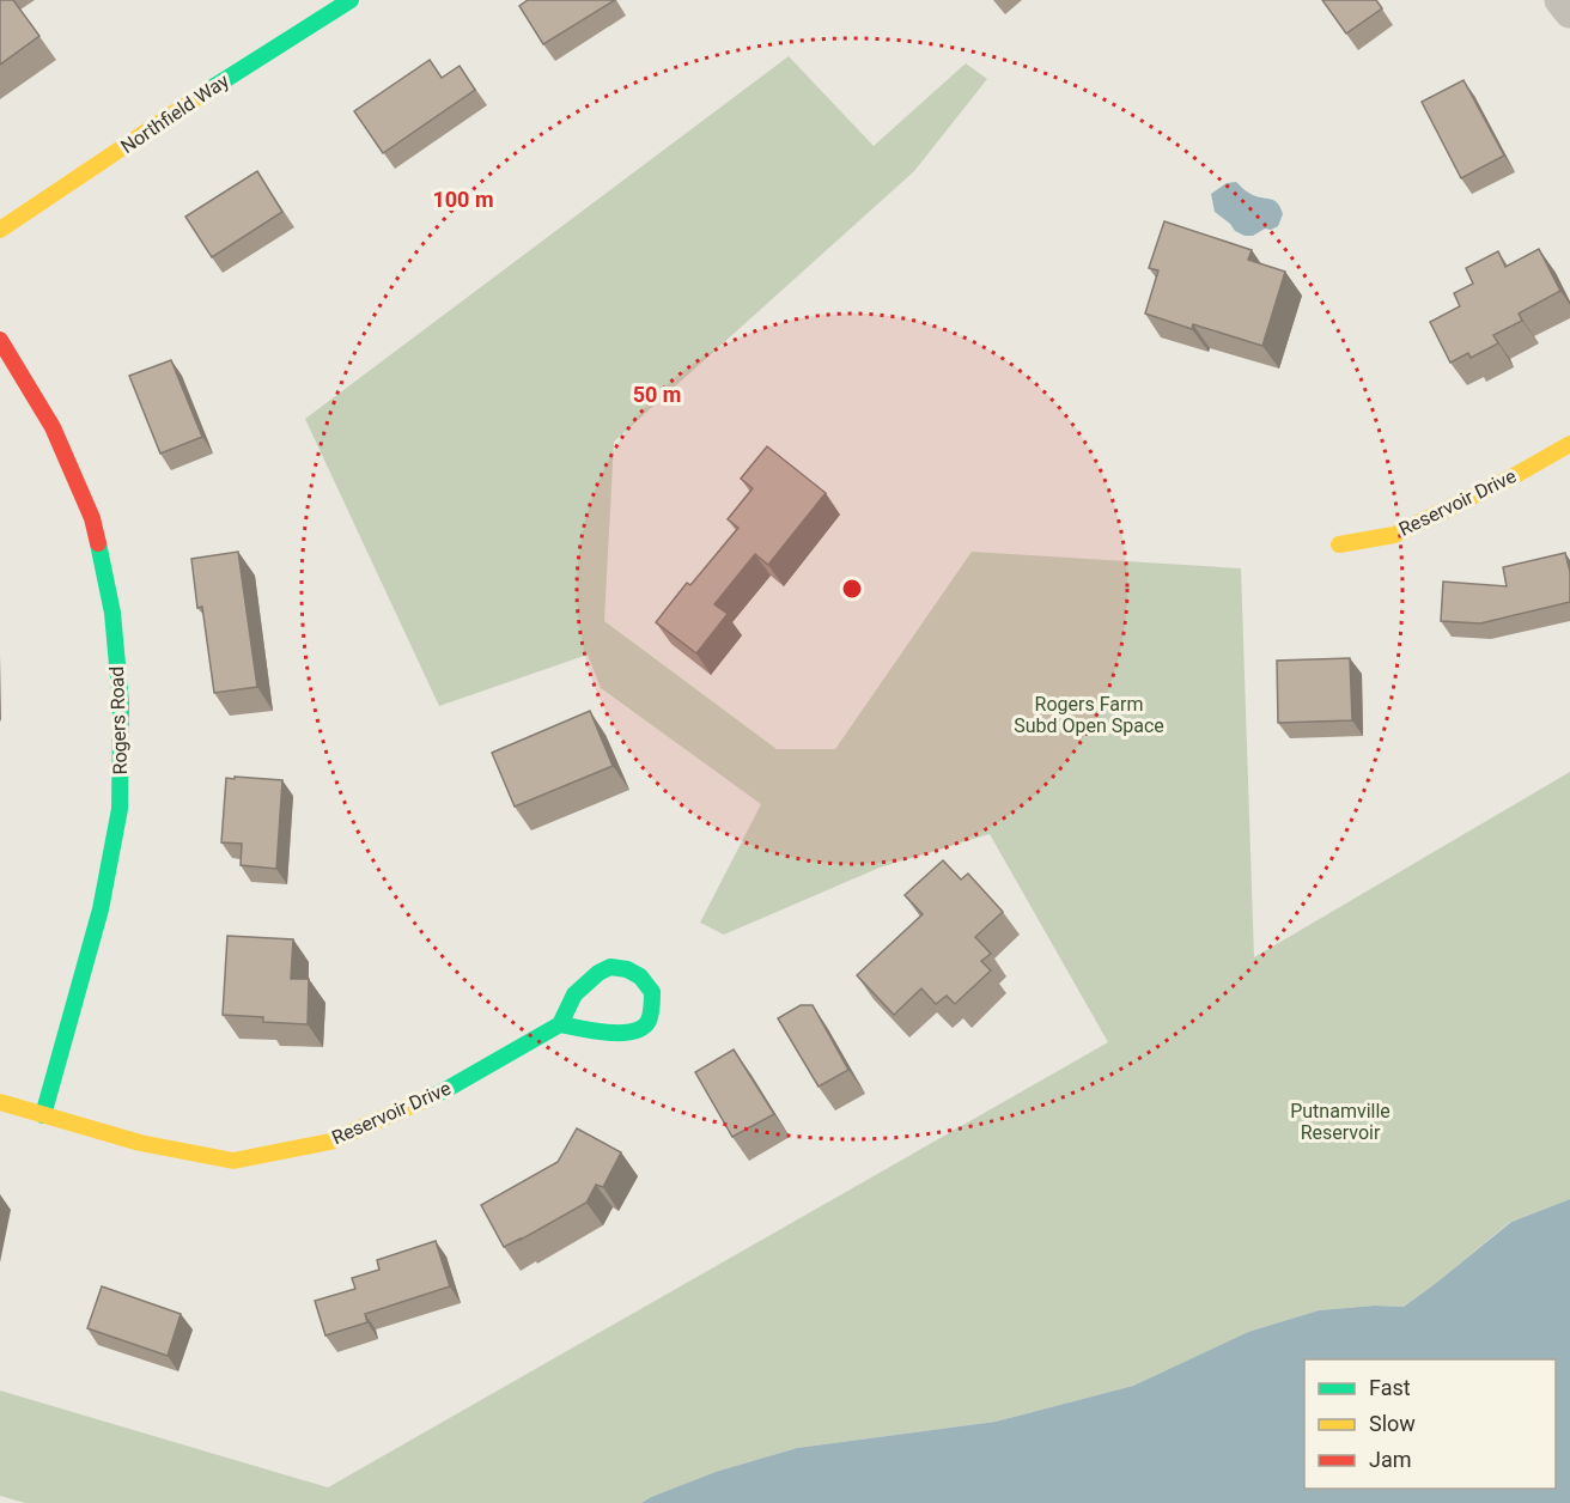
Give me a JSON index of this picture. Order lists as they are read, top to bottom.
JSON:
{
  "streets": {
    "street": ["Northfield Way", "Reservoir Drive", "Rogers Road"]
  },
  "crossings": [
    ["Reservoir Drive", "Rogers Road"]
  ],
  "parks": ["Rogers Farm Subd Open Space", "Putnamville Reservoir"],
  "legend": ["Fast", "Slow", "Jam"],
  "rings": ["100 m", "50 m"]
}
